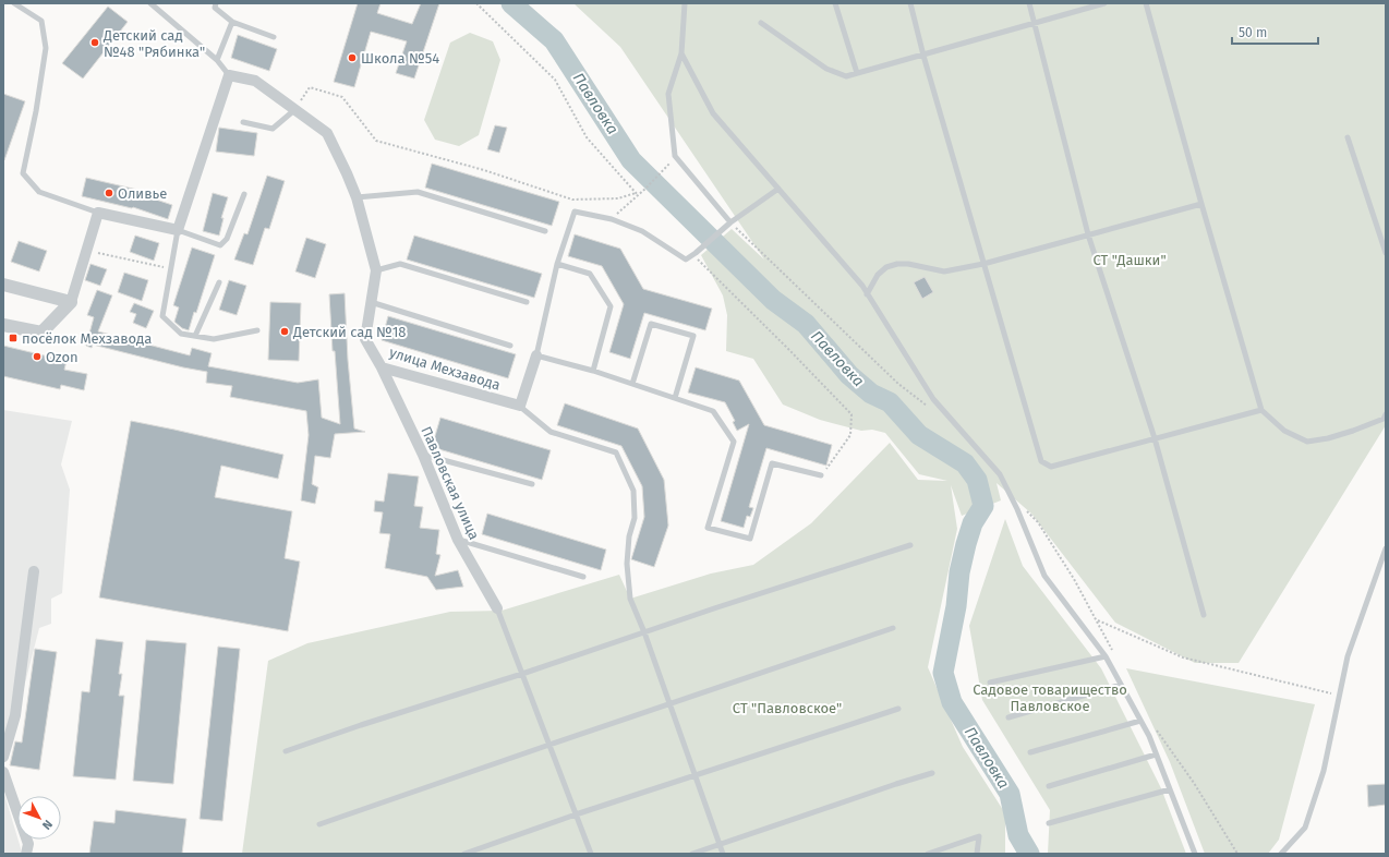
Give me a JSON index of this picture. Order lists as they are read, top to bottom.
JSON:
{
  "streets": {
    "street": ["улица Мехзавода", "Павловская улица"]
  },
  "crossings": [
    ["улица Мехзавода", "Павловская улица"]
  ],
  "water": ["Павловка"],
  "parks": ["СТ \"Дашки\"", "Садовое товарищество Павловское", "СТ \"Павловское\""],
  "places": {
    "other": [
      "Детский сад №48 \"Рябинка\"",
      "Школа №54",
      "Оливье",
      "Детский сад №18",
      "Ozon"
    ],
    "transit": ["посёлок Мехзавода"]
  },
  "scale_bar": "50 m",
  "north": "bottom right"
}
